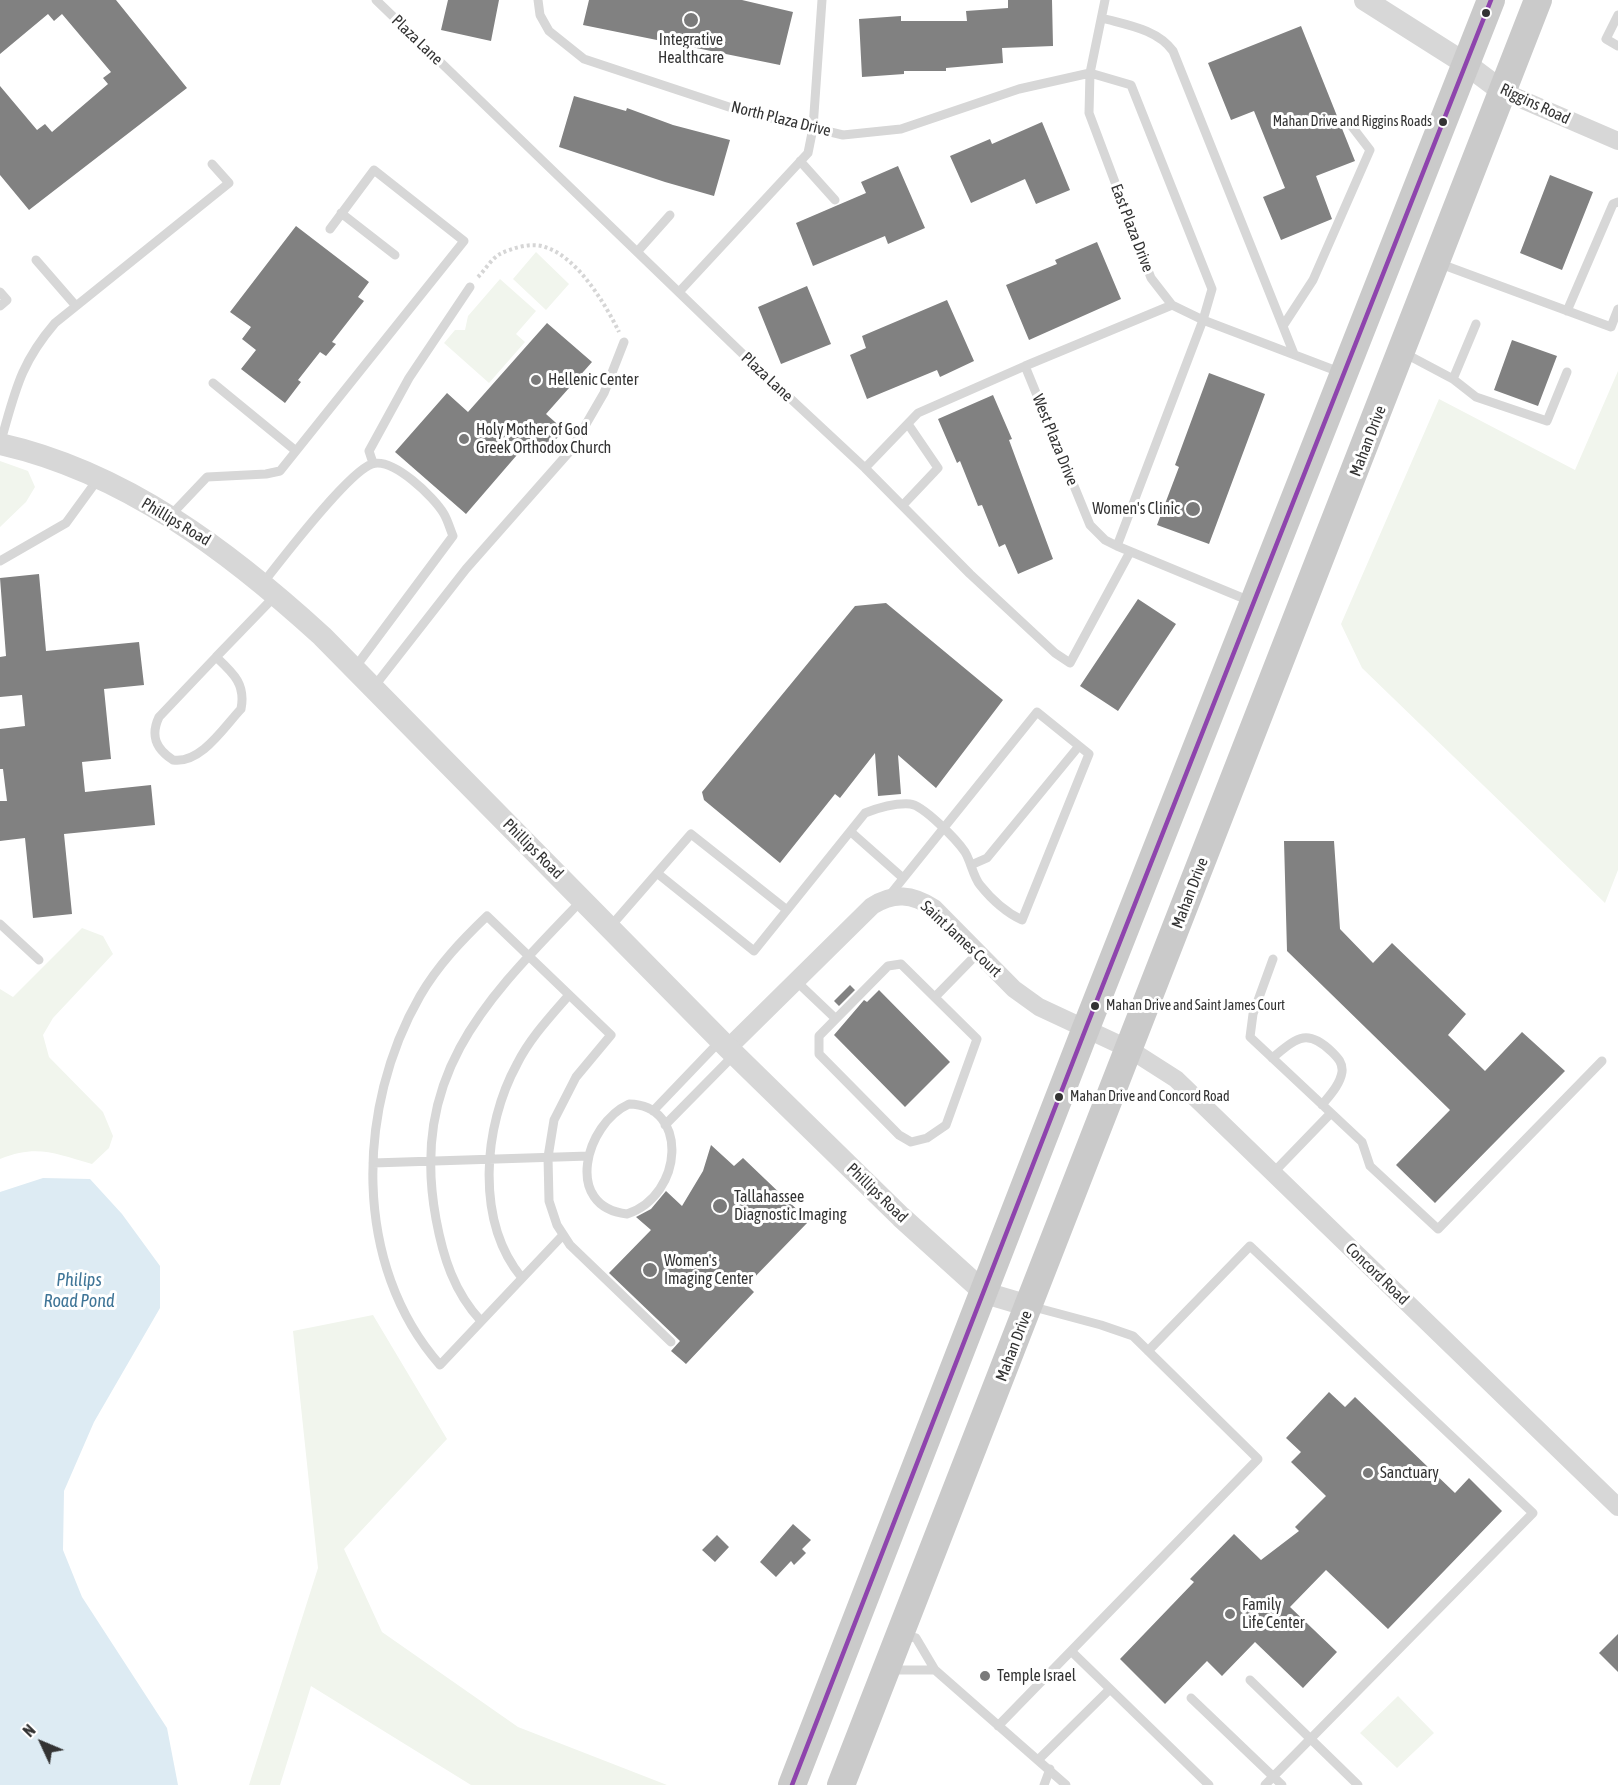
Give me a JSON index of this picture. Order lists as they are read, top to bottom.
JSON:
{
  "streets": {
    "main road": ["Mahan Drive"],
    "street": [
      "Riggins Road",
      "Phillips Road",
      "Saint James Court",
      "Concord Road"
    ],
    "lane": [
      "Plaza Lane",
      "North Plaza Drive",
      "East Plaza Drive",
      "West Plaza Drive"
    ]
  },
  "crossings": [
    ["Plaza Lane", "West Plaza Drive"],
    ["Riggins Road", "Mahan Drive"],
    ["North Plaza Drive", "East Plaza Drive"],
    ["Mahan Drive", "Phillips Road"],
    ["Mahan Drive", "Saint James Court"],
    ["Mahan Drive", "Concord Road"],
    ["Saint James Court", "Concord Road"]
  ],
  "water": ["Philips Road Pond"],
  "places": [
    "Integrative Healthcare",
    "Mahan Drive and Riggins Roads",
    "Hellenic Center",
    "Holy Mother of God Greek Orthodox Church",
    "Women's Clinic",
    "Mahan Drive and Saint James Court",
    "Mahan Drive and Concord Road",
    "Tallahassee Diagnostic Imaging",
    "Women's Imaging Center",
    "Sanctuary",
    "Family Life Center",
    "Temple Israel"
  ],
  "north": "top left"
}
